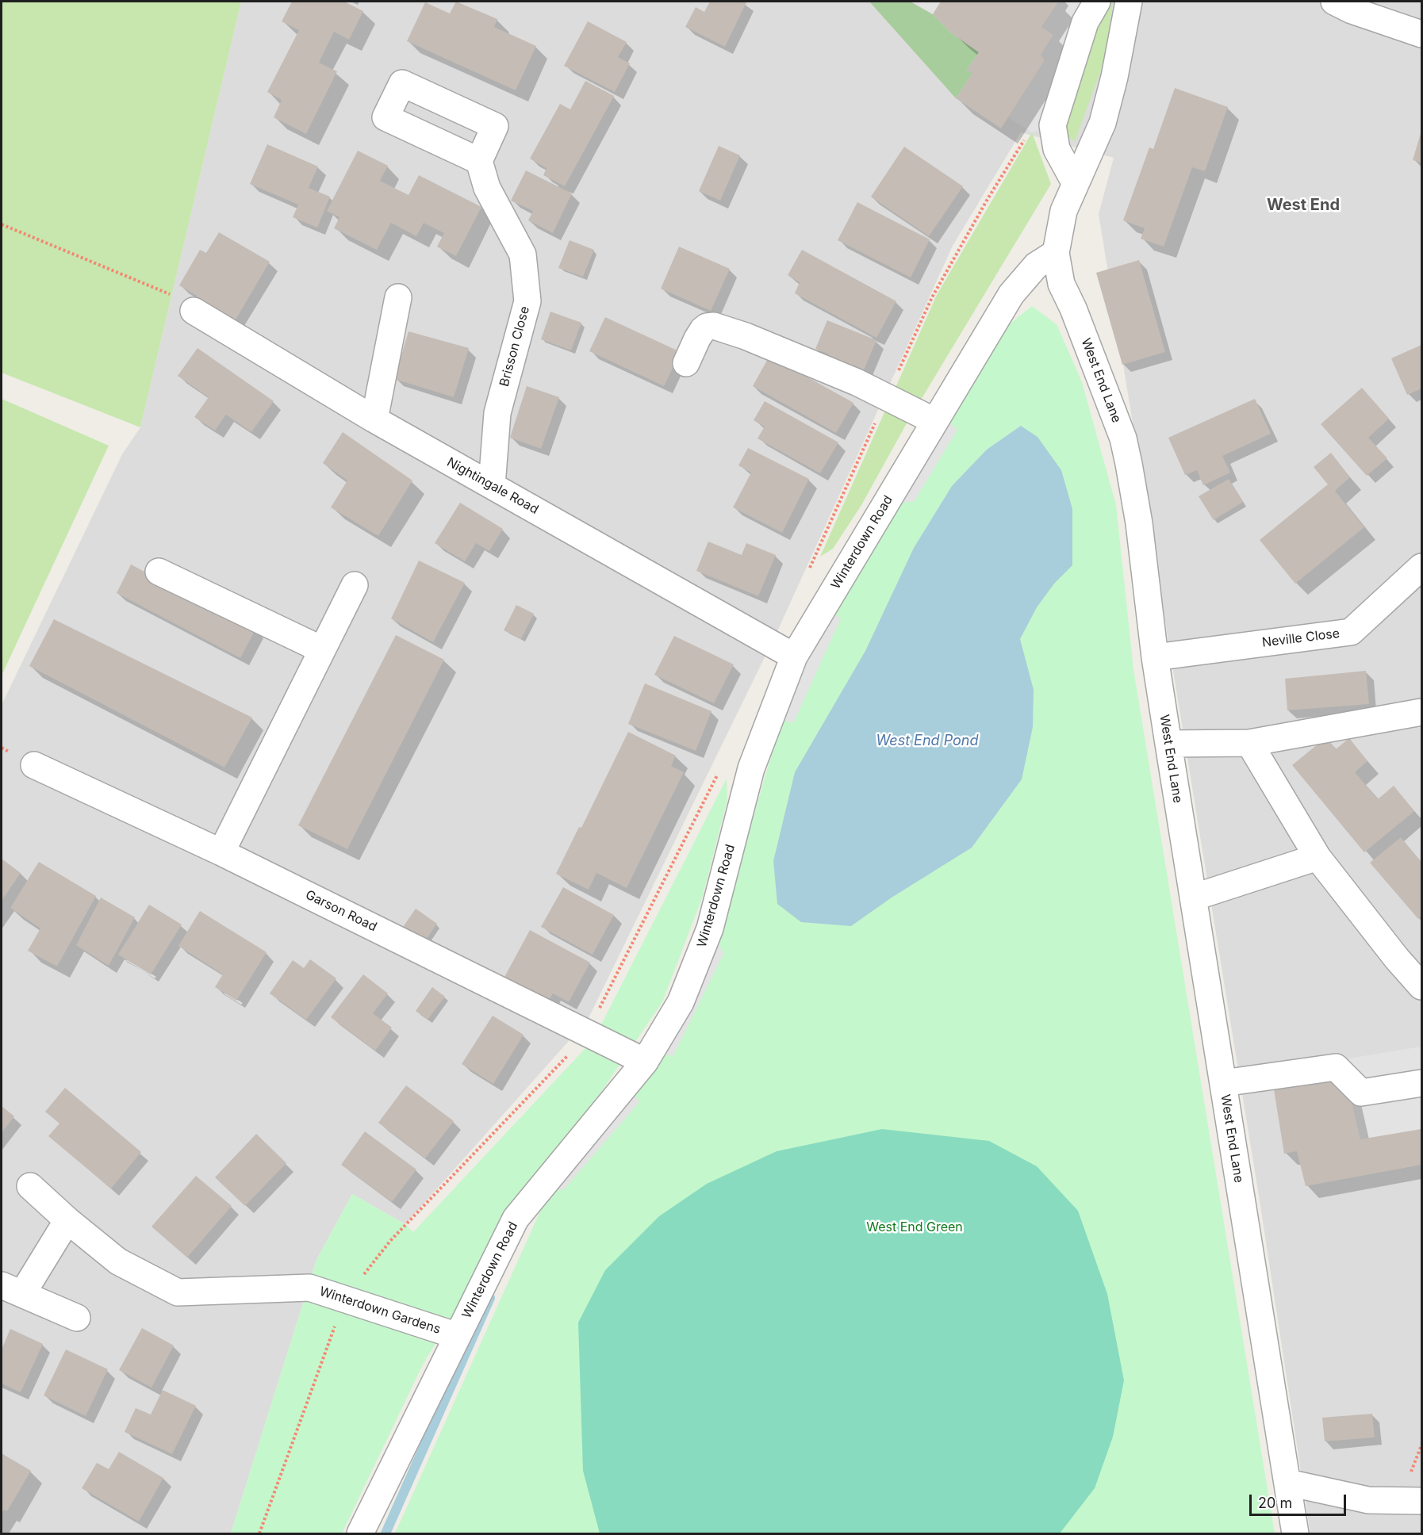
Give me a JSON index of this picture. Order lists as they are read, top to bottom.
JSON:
{
  "streets": {
    "street": [
      "Brisson Close",
      "West End Lane",
      "Nightingale Road",
      "Winterdown Road",
      "Neville Close",
      "Garson Road",
      "Winterdown Gardens"
    ]
  },
  "crossings": [
    ["Brisson Close", "Nightingale Road"],
    ["West End Lane", "Winterdown Road"],
    ["West End Lane", "Neville Close"],
    ["Nightingale Road", "Winterdown Road"],
    ["Winterdown Road", "Garson Road"],
    ["Winterdown Road", "Winterdown Gardens"]
  ],
  "districts": ["West End"],
  "water": ["West End Pond"],
  "parks": ["West End Green"],
  "scale_bar": "20 m"
}
